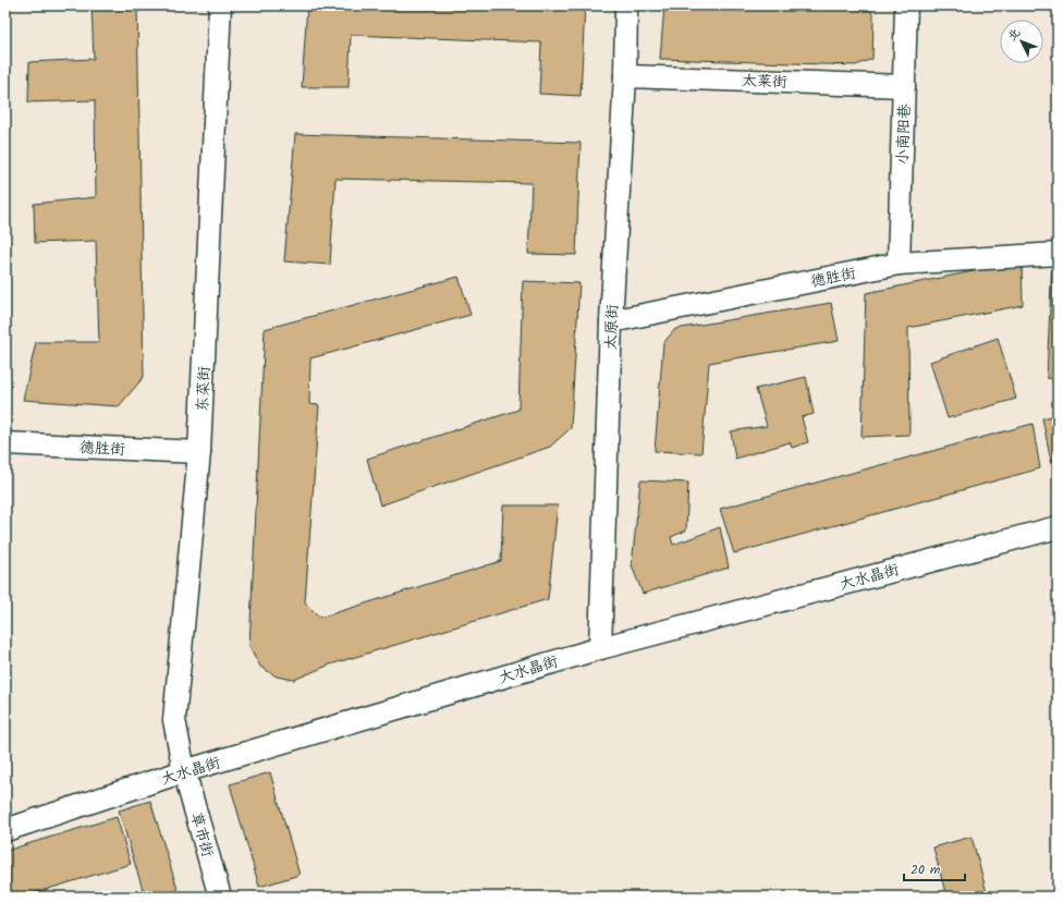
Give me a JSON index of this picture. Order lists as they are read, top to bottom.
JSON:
{
  "streets": {
    "street": [
      "太莱街",
      "小南阳巷",
      "德胜街",
      "太原街",
      "东菜街",
      "大水晶街",
      "草市街"
    ]
  },
  "crossings": [
    ["太莱街", "小南阳巷"],
    ["太莱街", "太原街"],
    ["小南阳巷", "德胜街"],
    ["德胜街", "太原街"],
    ["德胜街", "东菜街"],
    ["太原街", "大水晶街"],
    ["东菜街", "大水晶街"],
    ["东菜街", "草市街"],
    ["大水晶街", "草市街"]
  ],
  "scale_bar": "20 m",
  "north": "top left"
}
